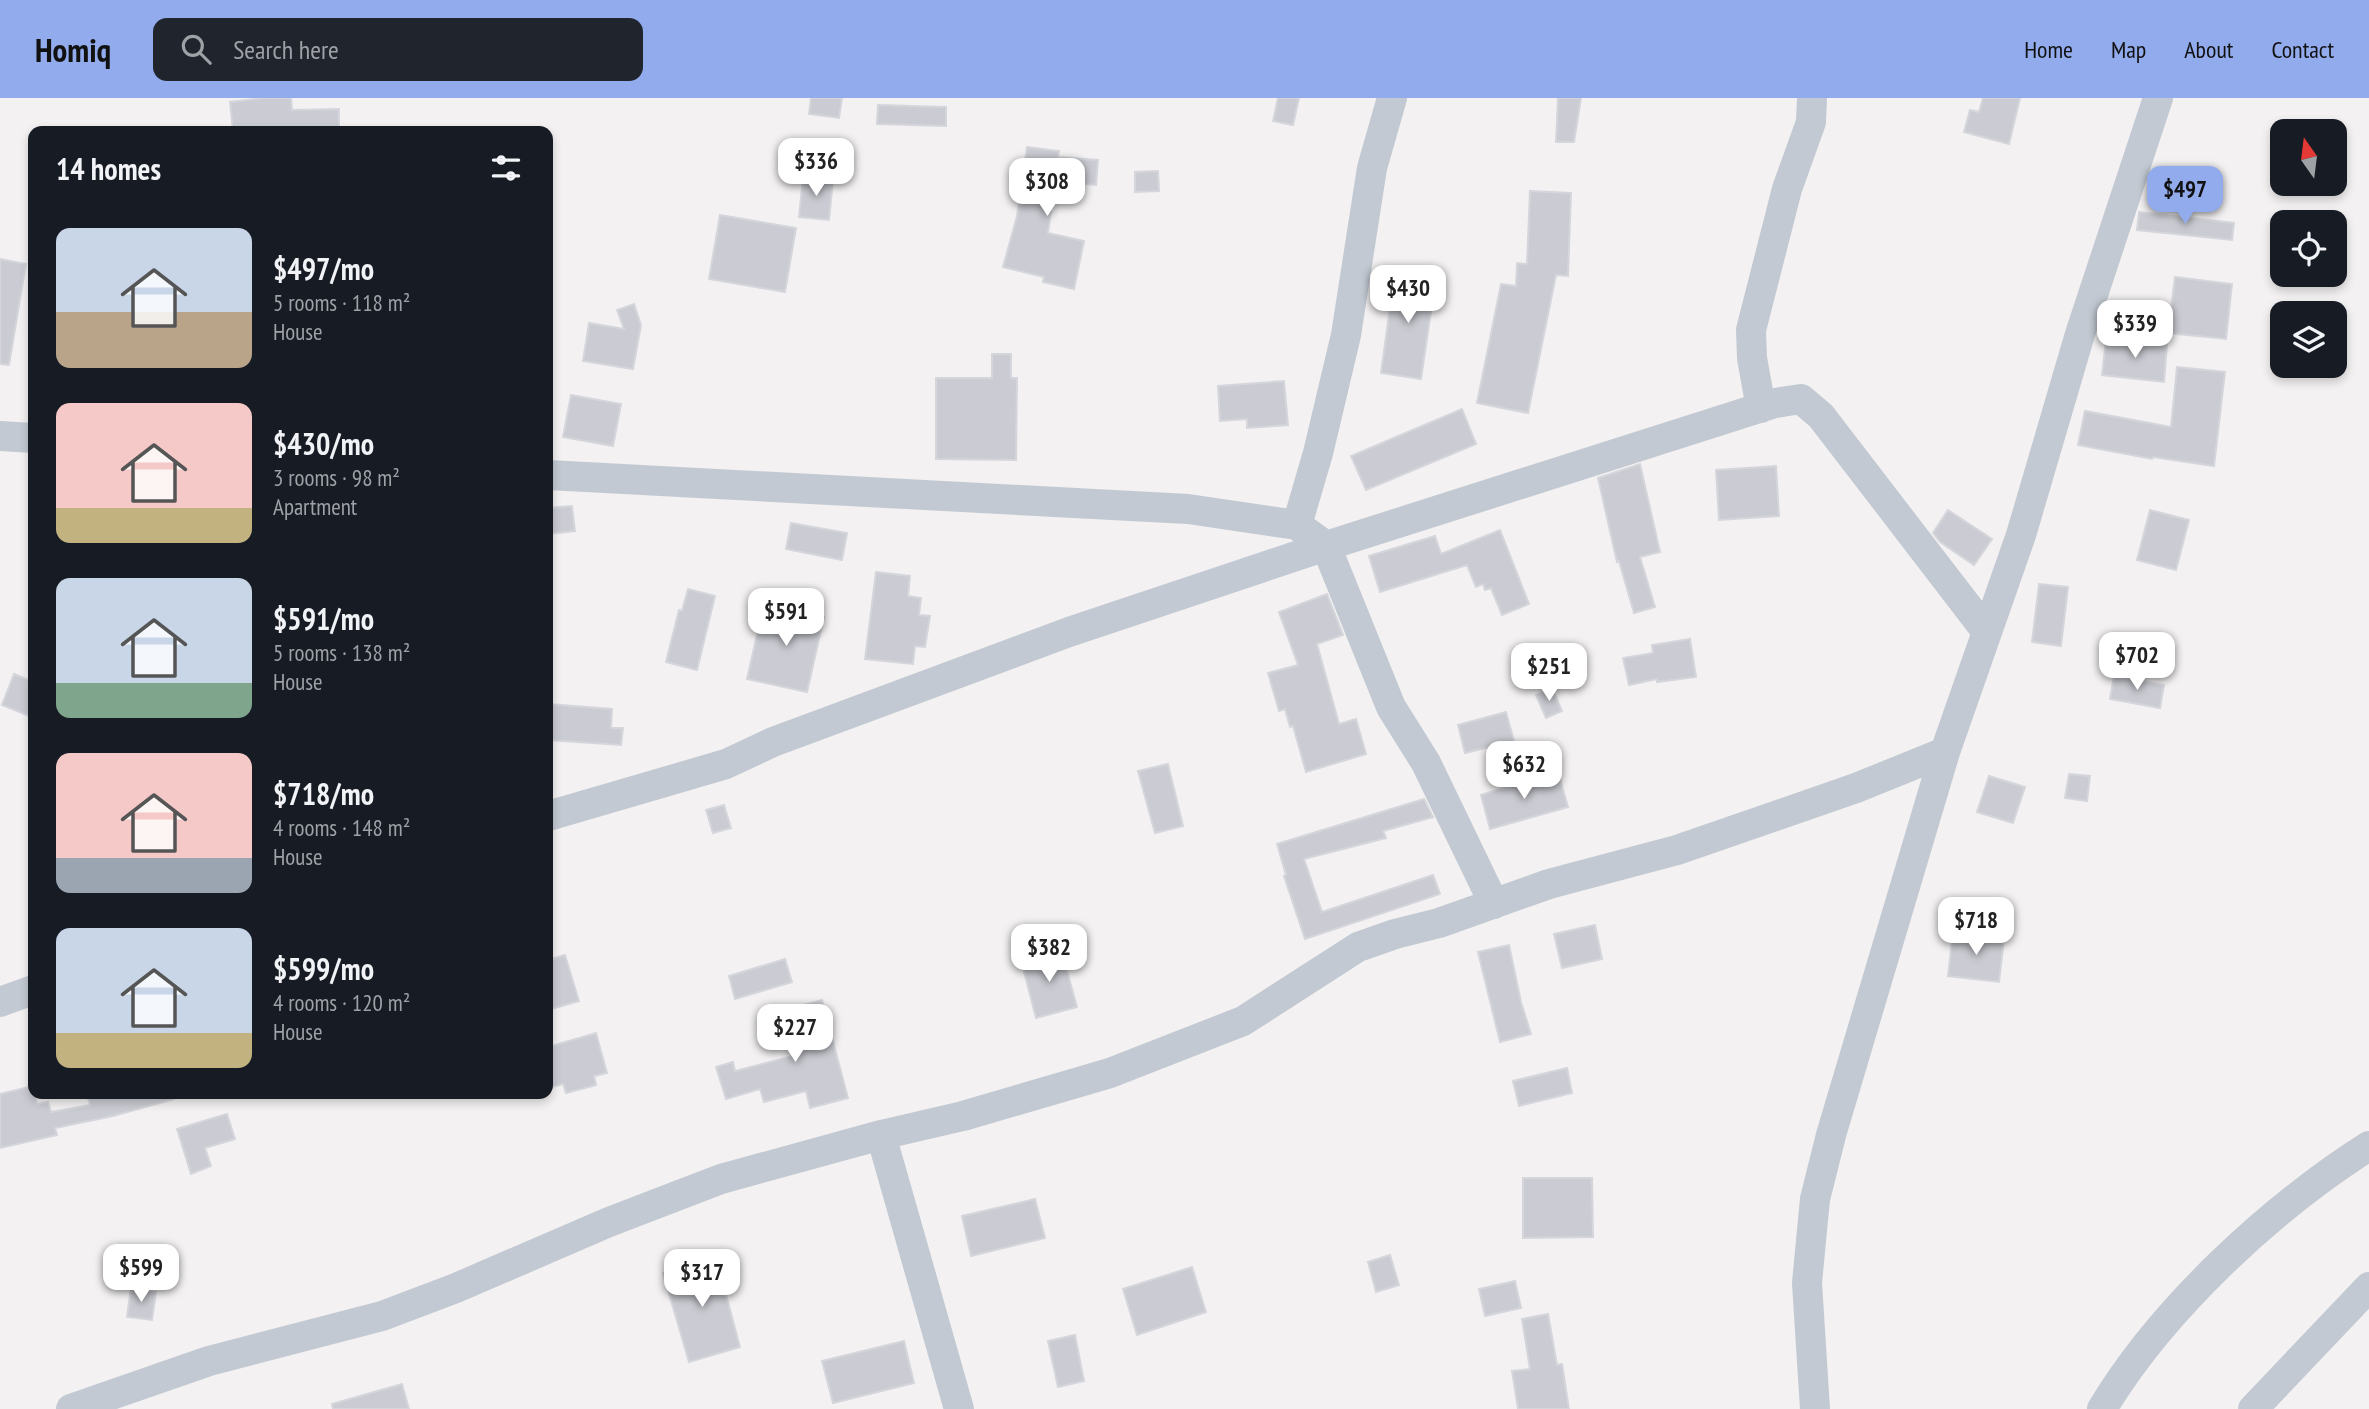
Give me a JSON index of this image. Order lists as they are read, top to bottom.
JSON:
{
  "north": "top",
  "page": {
    "header": "Homiq",
    "search": "Search here",
    "nav": [
      "Home",
      "Map",
      "About",
      "Contact"
    ],
    "heading": "14 homes",
    "price": [
      "$336",
      "$308",
      "$497",
      "$430",
      "$339",
      "$591",
      "$702",
      "$251",
      "$632",
      "$718",
      "$382",
      "$227",
      "$599",
      "$317"
    ],
    "list": [
      {
        "name": "$497/mo",
        "note": "5 rooms · 118 m² · House"
      },
      {
        "name": "$430/mo",
        "note": "3 rooms · 98 m² · Apartment"
      },
      {
        "name": "$591/mo",
        "note": "5 rooms · 138 m² · House"
      },
      {
        "name": "$718/mo",
        "note": "4 rooms · 148 m² · House"
      },
      {
        "name": "$599/mo",
        "note": "4 rooms · 120 m² · House"
      }
    ]
  }
}
